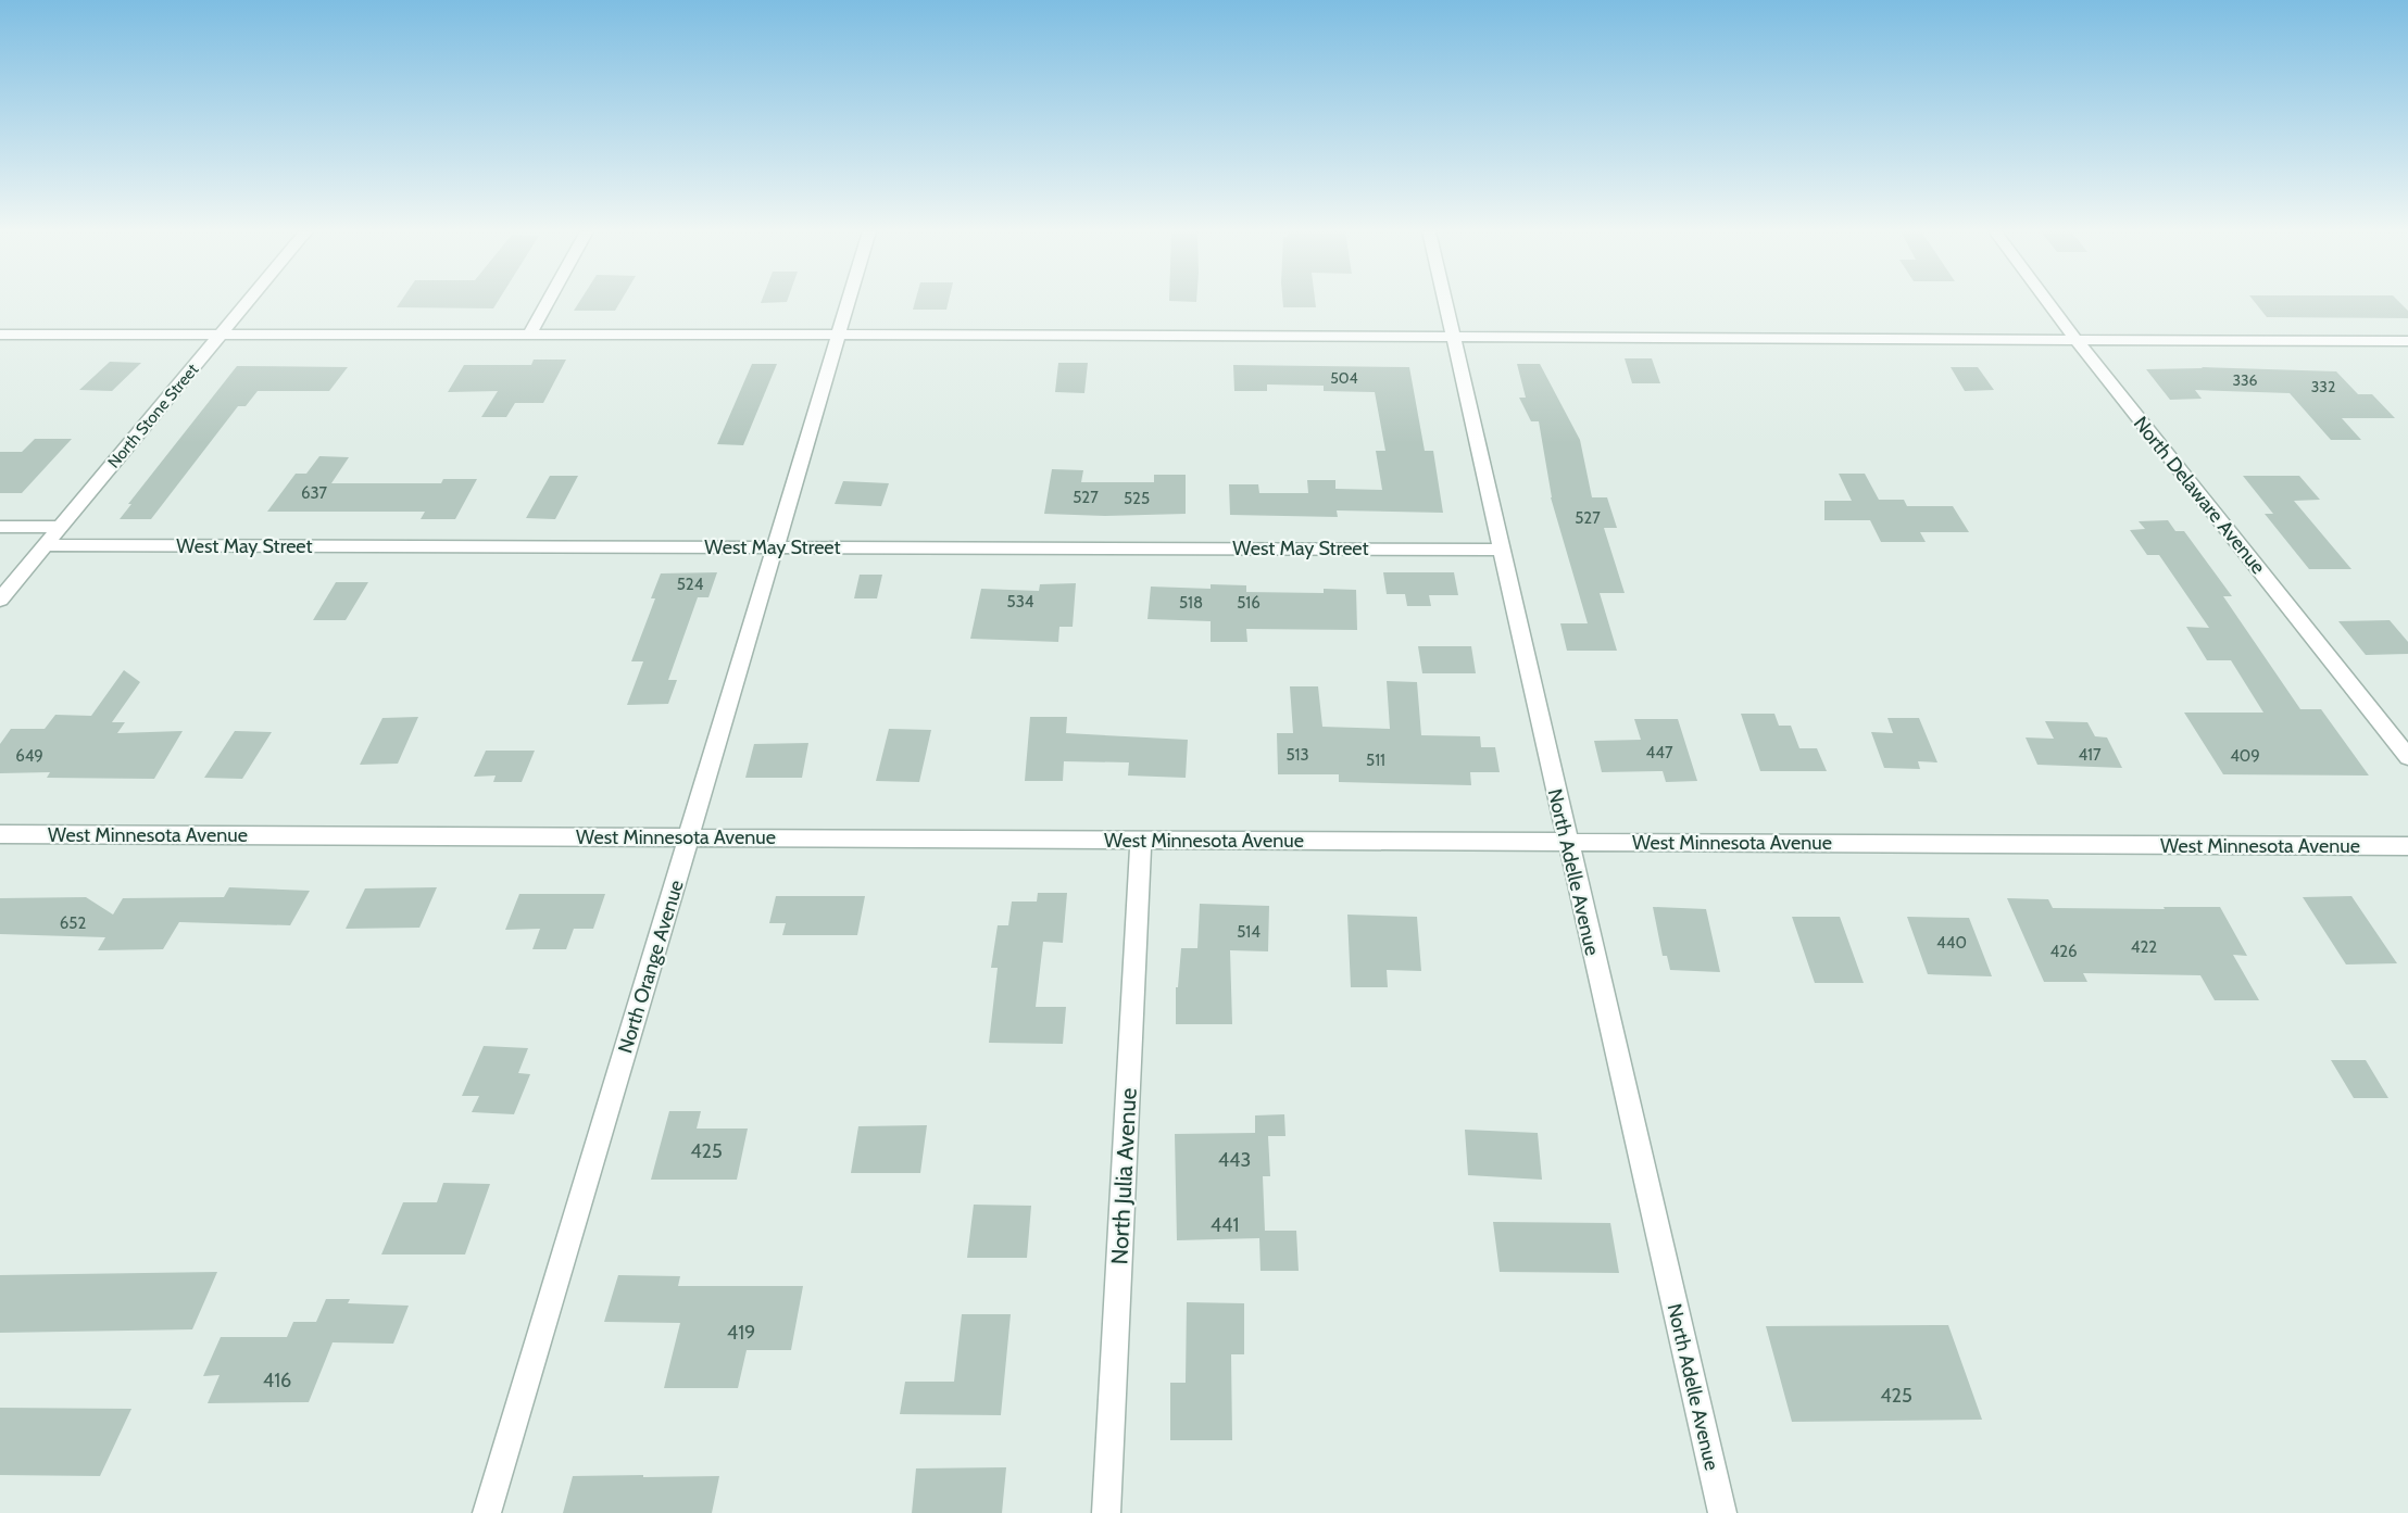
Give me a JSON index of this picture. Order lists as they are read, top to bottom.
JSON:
{
  "streets": {
    "street": [
      "North Stone Street",
      "North Delaware Avenue",
      "West May Street",
      "West Minnesota Avenue",
      "North Adelle Avenue",
      "North Orange Avenue",
      "North Julia Avenue"
    ]
  },
  "crossings": [
    ["North Stone Street", "West May Street"],
    ["West May Street", "North Adelle Avenue"],
    ["West May Street", "North Orange Avenue"],
    ["West Minnesota Avenue", "North Adelle Avenue"],
    ["West Minnesota Avenue", "North Orange Avenue"],
    ["West Minnesota Avenue", "North Julia Avenue"]
  ],
  "house_numbers": [
    "504",
    "336",
    "332",
    "637",
    "527",
    "525",
    "527",
    "524",
    "534",
    "518",
    "516",
    "447",
    "513",
    "417",
    "649",
    "409",
    "511",
    "652",
    "514",
    "440",
    "422",
    "426",
    "425",
    "443",
    "441",
    "419",
    "416",
    "425"
  ]
}
